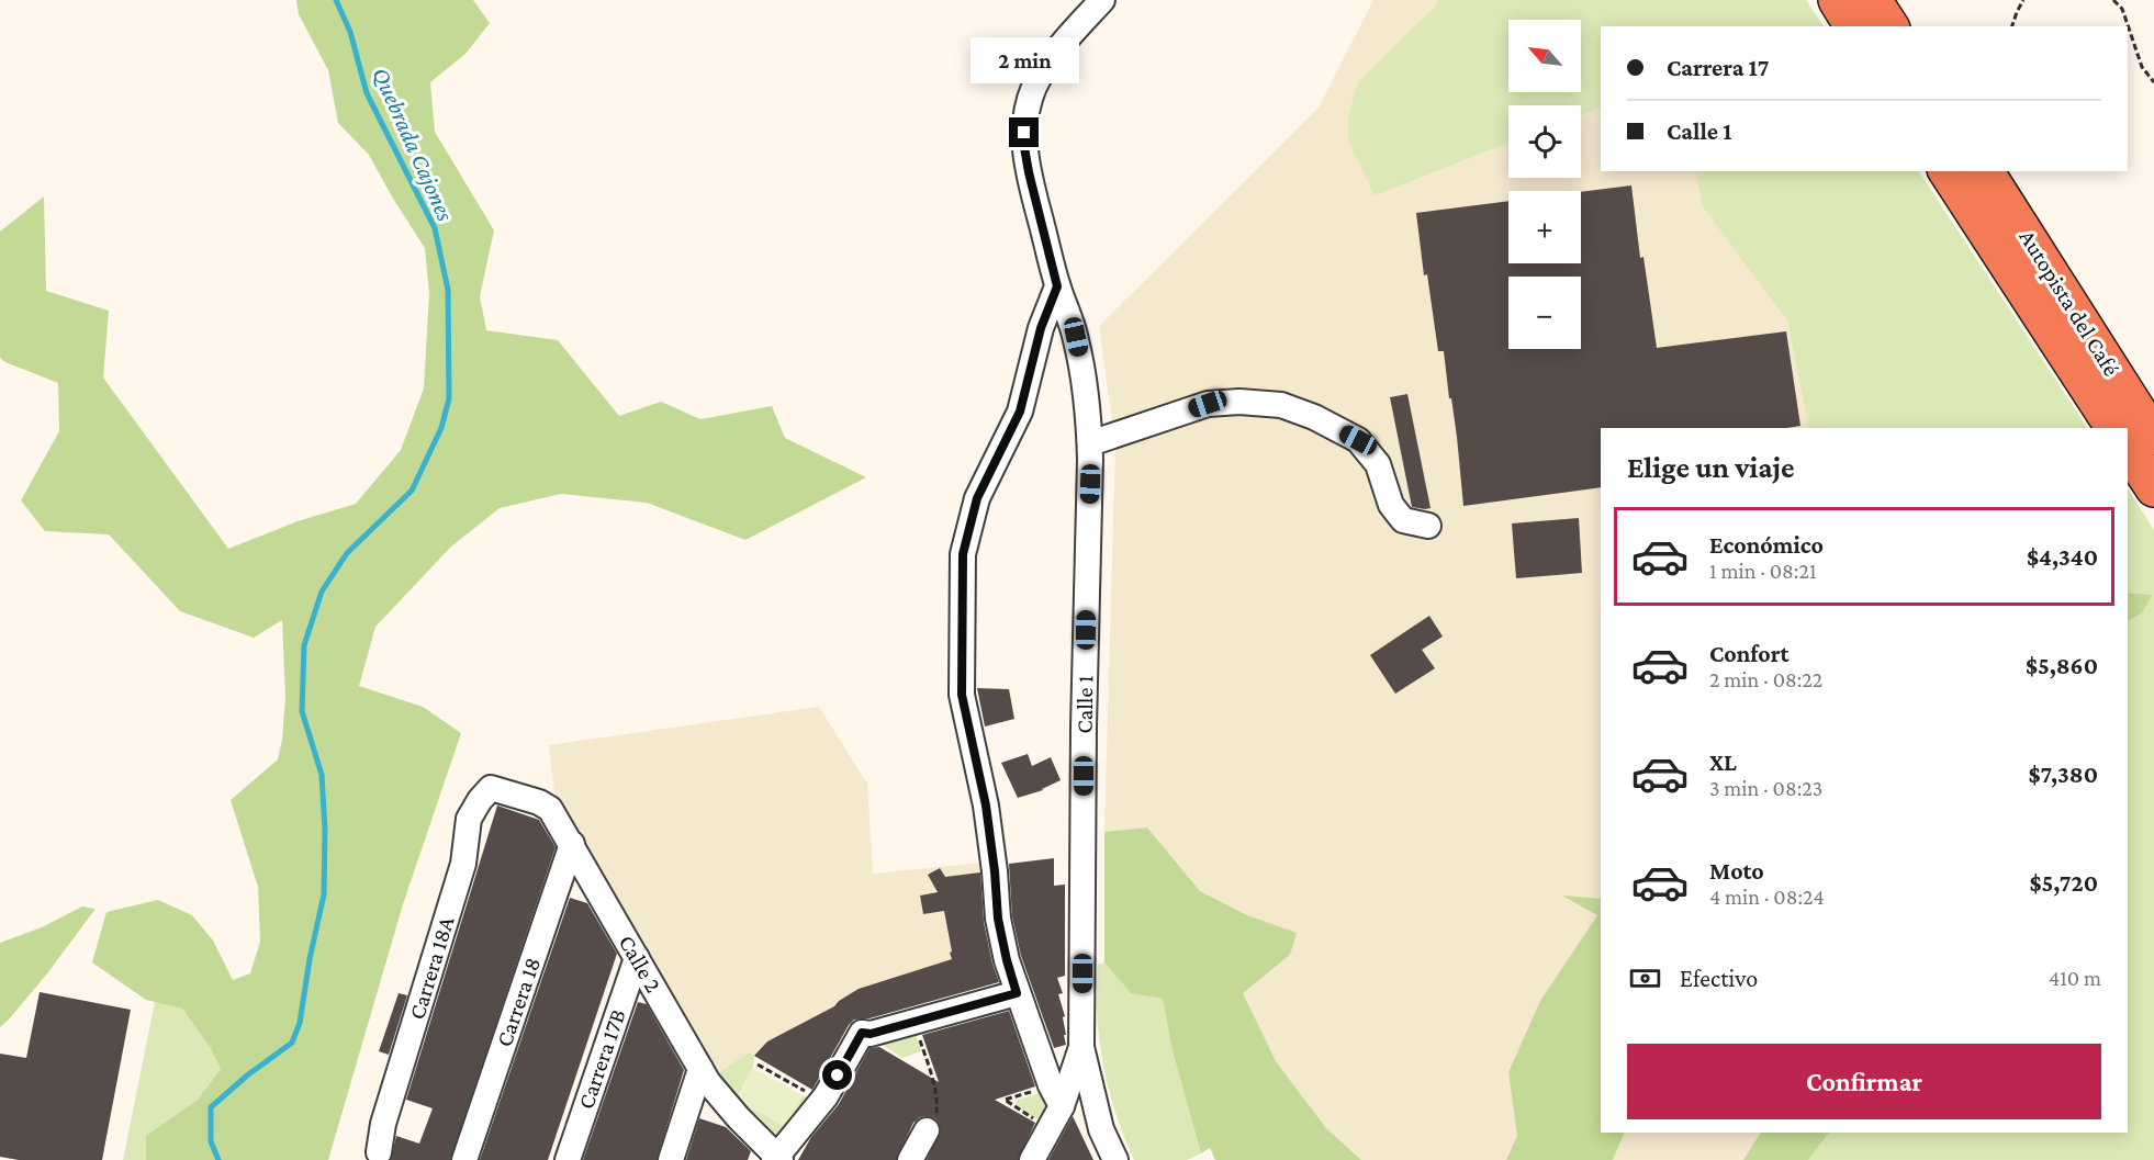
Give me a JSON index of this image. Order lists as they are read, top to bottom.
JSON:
{
  "streets": {
    "highway": ["Autopista del Café"],
    "street": [
      "Calle 1",
      "Calle 2",
      "Carrera 18A",
      "Carrera 18",
      "Carrera 17B"
    ]
  },
  "crossings": [
    ["Calle 2", "Carrera 18A"],
    ["Calle 2", "Carrera 18"],
    ["Calle 2", "Carrera 17B"]
  ],
  "water": ["Quebrada Cajones"],
  "north": "top left",
  "page": {
    "map_buttons": ["+", "−"],
    "banner": ["Carrera 17", "Calle 1"],
    "bubble": "2 min",
    "heading": "Elige un viaje",
    "list": [
      {
        "name": "Económico",
        "note": "1 min · 08:21",
        "value": "$4,340"
      },
      {
        "name": "Confort",
        "note": "2 min · 08:22",
        "value": "$5,860"
      },
      {
        "name": "XL",
        "note": "3 min · 08:23",
        "value": "$7,380"
      },
      {
        "name": "Moto",
        "note": "4 min · 08:24",
        "value": "$5,720"
      }
    ],
    "pay": ["Efectivo", "410 m"],
    "buttons": "Confirmar"
  }
}
